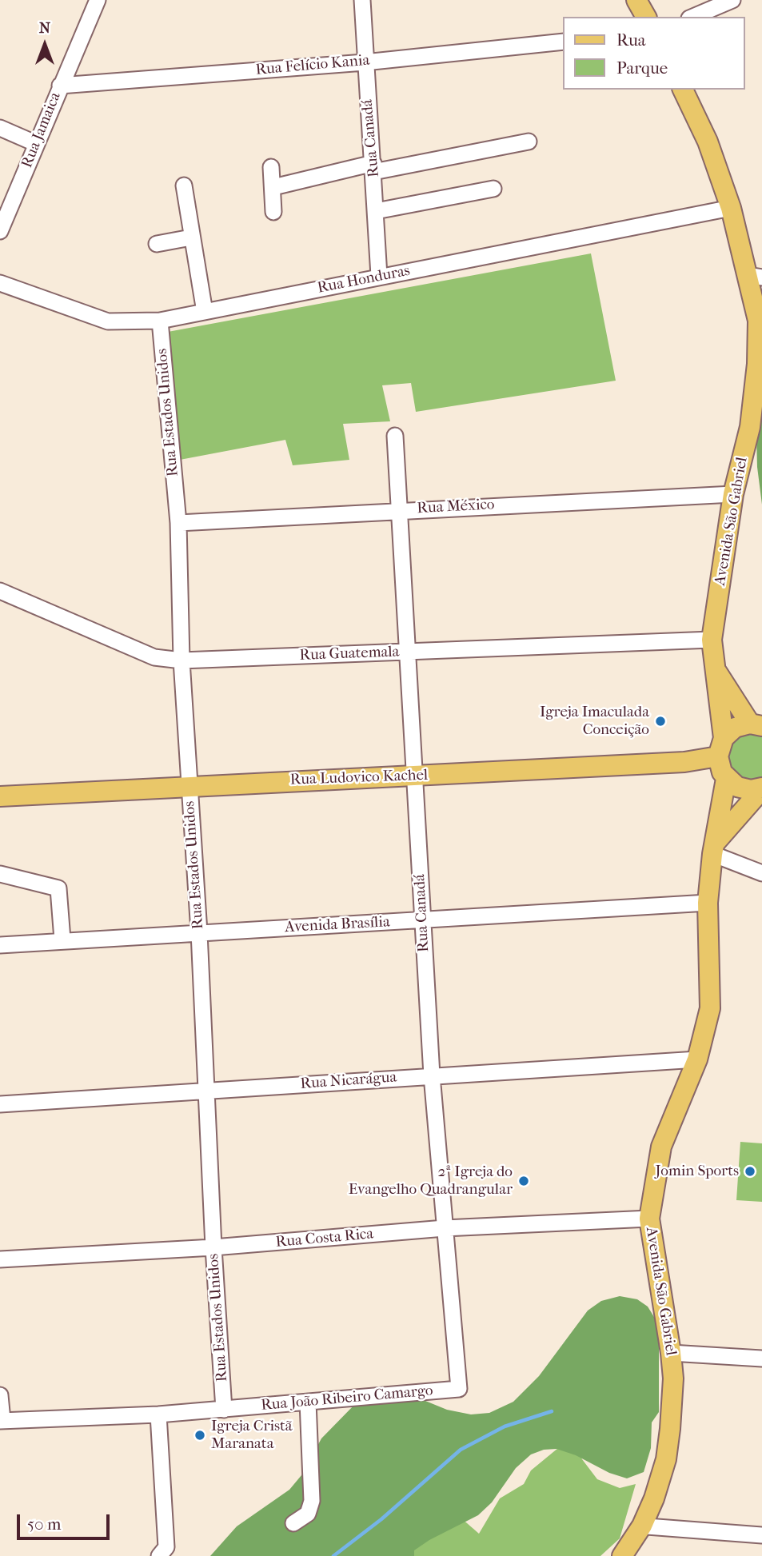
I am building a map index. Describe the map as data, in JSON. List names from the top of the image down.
{
  "streets": {
    "main road": ["Avenida São Gabriel", "Rua Ludovico Kachel"],
    "street": [
      "Rua Felício Kania",
      "Rua Jamaica",
      "Rua Canadá",
      "Rua Honduras",
      "Rua Estados Unidos",
      "Rua México",
      "Rua Guatemala",
      "Avenida Brasília",
      "Rua Nicarágua",
      "Rua Costa Rica",
      "Rua João Ribeiro Camargo"
    ]
  },
  "crossings": [
    ["Rua Felício Kania", "Rua Jamaica"],
    ["Rua Felício Kania", "Rua Canadá"],
    ["Rua Canadá", "Rua Honduras"],
    ["Rua Canadá", "Rua México"],
    ["Rua Canadá", "Rua Guatemala"],
    ["Rua Canadá", "Rua Ludovico Kachel"],
    ["Rua Canadá", "Avenida Brasília"],
    ["Rua Canadá", "Rua Nicarágua"],
    ["Rua Canadá", "Rua Costa Rica"],
    ["Rua Canadá", "Rua João Ribeiro Camargo"],
    ["Rua Honduras", "Rua Estados Unidos"],
    ["Rua Honduras", "Avenida São Gabriel"],
    ["Rua Estados Unidos", "Rua México"],
    ["Rua Estados Unidos", "Rua Guatemala"],
    ["Rua Estados Unidos", "Rua Ludovico Kachel"],
    ["Rua Estados Unidos", "Avenida Brasília"],
    ["Rua Estados Unidos", "Rua Nicarágua"],
    ["Rua Estados Unidos", "Rua Costa Rica"],
    ["Rua Estados Unidos", "Rua João Ribeiro Camargo"],
    ["Rua México", "Avenida São Gabriel"],
    ["Avenida São Gabriel", "Rua Guatemala"],
    ["Avenida São Gabriel", "Rua Ludovico Kachel"],
    ["Avenida São Gabriel", "Avenida Brasília"],
    ["Avenida São Gabriel", "Rua Nicarágua"],
    ["Avenida São Gabriel", "Rua Costa Rica"]
  ],
  "places": [
    "Igreja Imaculada Conceição",
    "Jomin Sports",
    "2ª Igreja do Evangelho Quadrangular",
    "Igreja Cristã Maranata"
  ],
  "legend": ["Rua", "Parque"],
  "scale_bar": "50 m",
  "north": "top"
}
